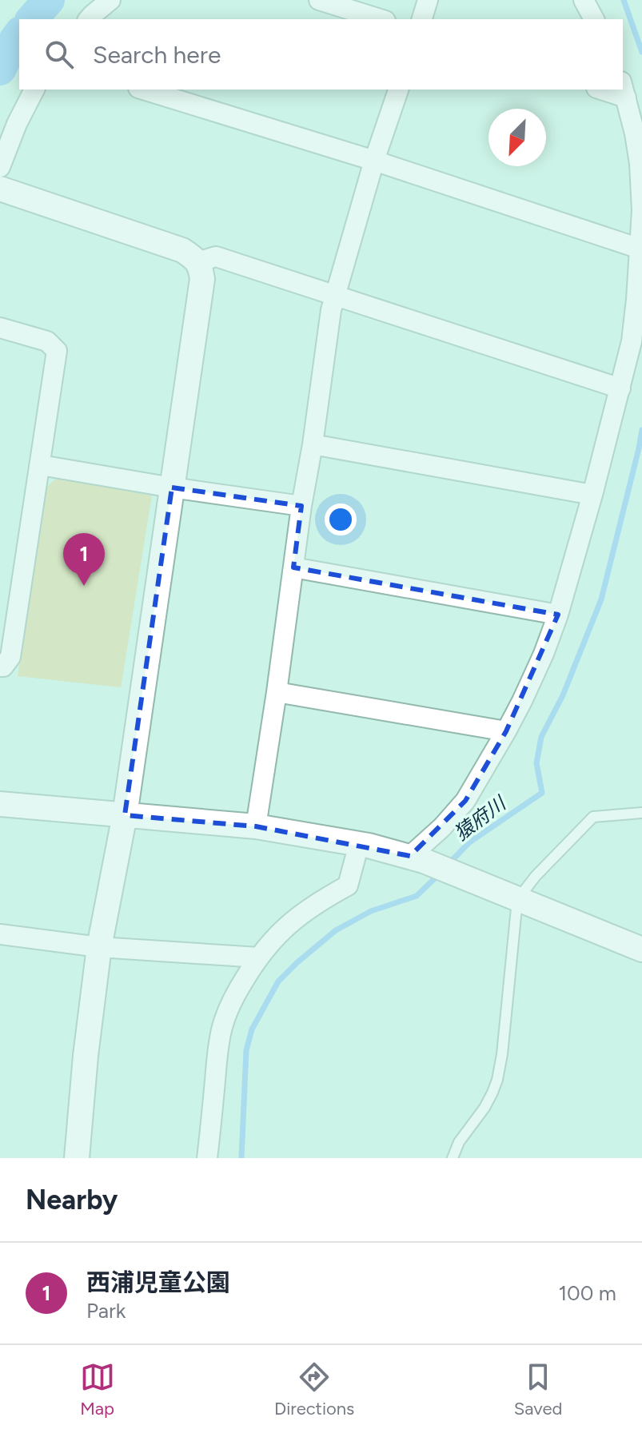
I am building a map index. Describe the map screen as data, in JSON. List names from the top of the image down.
{
  "water": ["猿府川"],
  "north": "bottom left",
  "page": {
    "search": "Search here",
    "pins": "1",
    "heading": "Nearby",
    "list": [
      {
        "mark": "1",
        "name": "西浦児童公園",
        "note": "Park",
        "value": "100 m"
      }
    ],
    "nav": ["Map", "Directions", "Saved"]
  }
}
